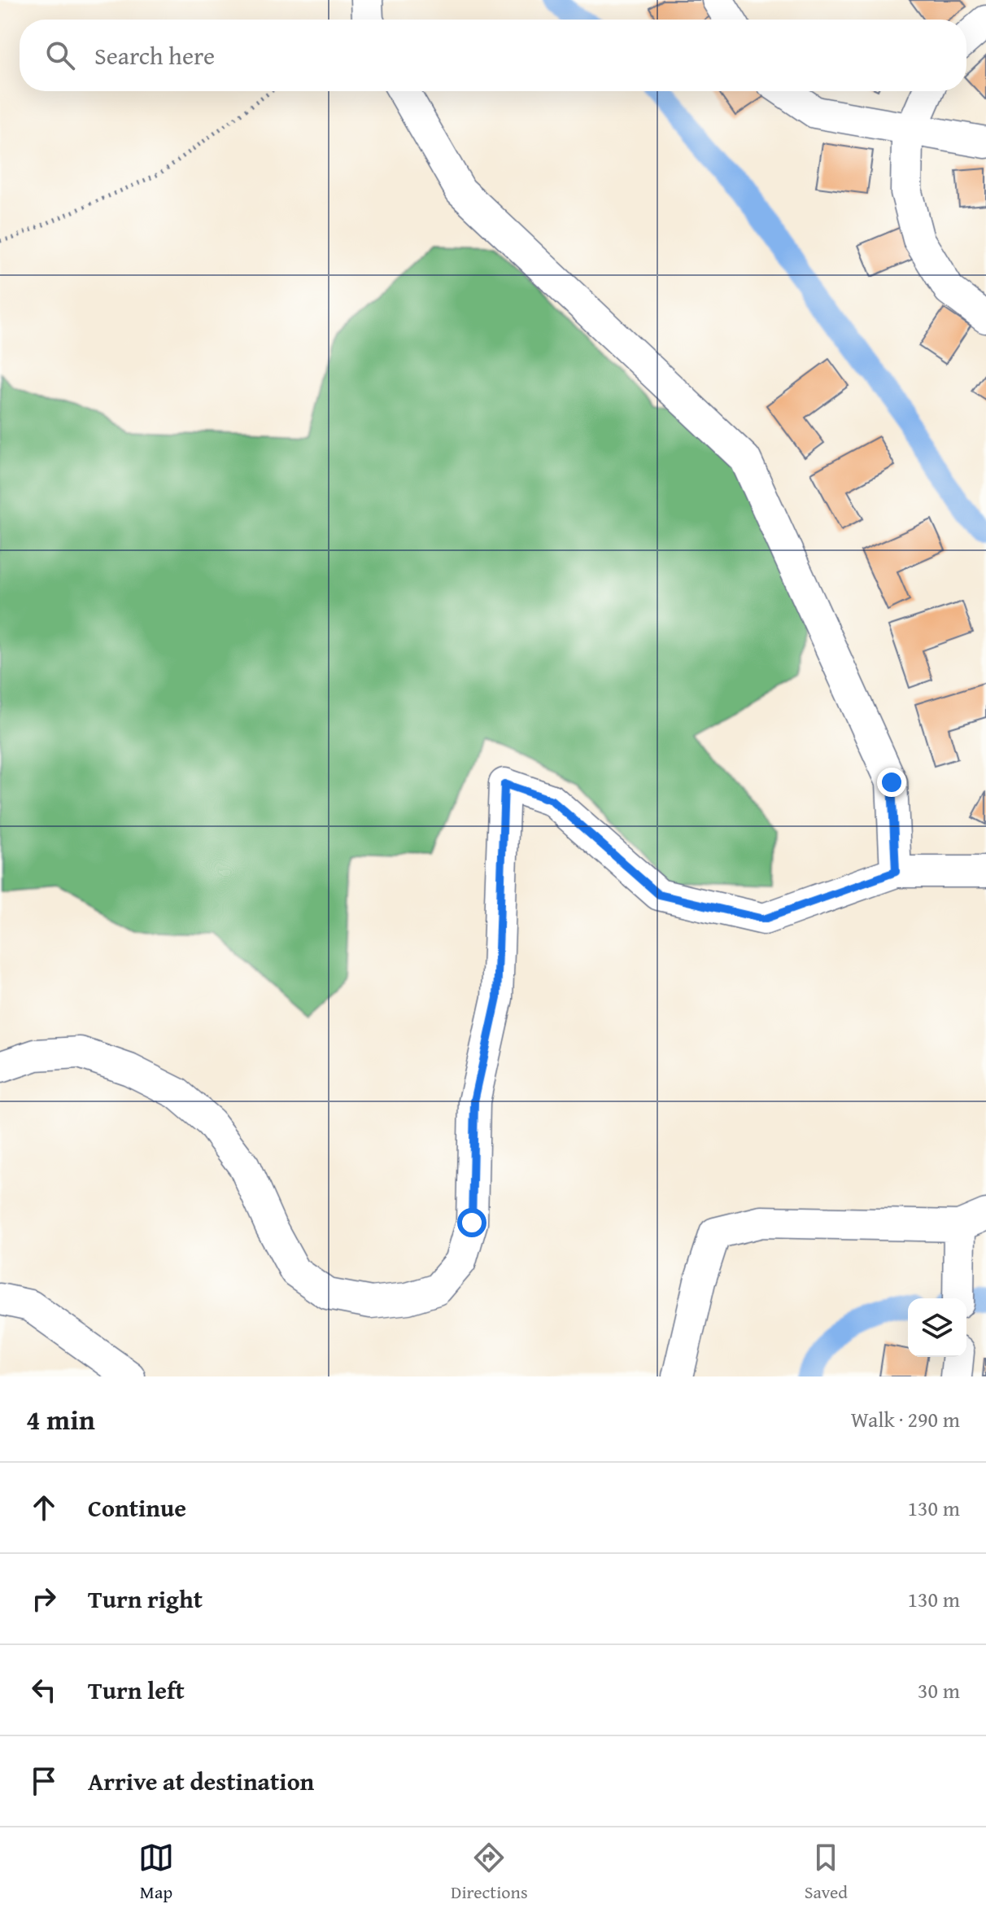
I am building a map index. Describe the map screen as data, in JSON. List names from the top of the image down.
{
  "page": {
    "search": "Search here",
    "heading": ["4 min", "Walk · 290 m"],
    "list": [
      ["Continue", "130 m"],
      ["Turn right", "130 m"],
      ["Turn left", "30 m"],
      "Arrive at destination"
    ],
    "nav": ["Map", "Directions", "Saved"]
  }
}
